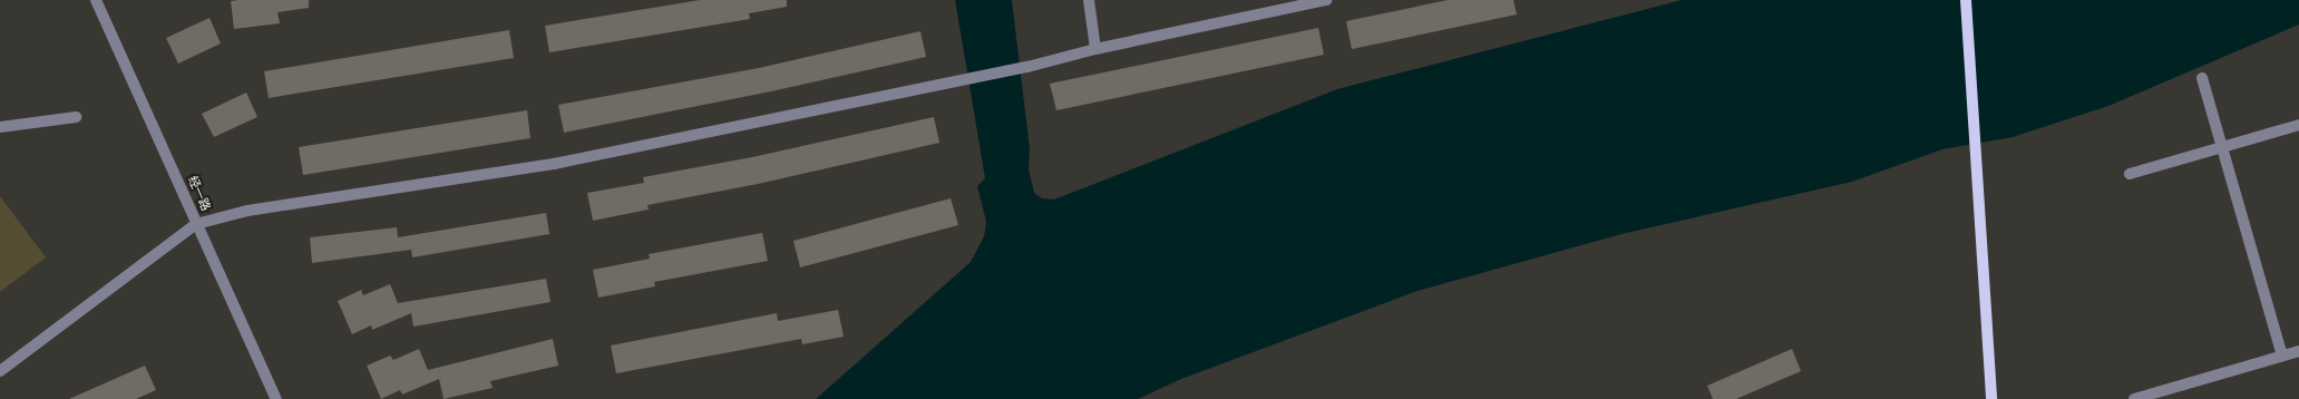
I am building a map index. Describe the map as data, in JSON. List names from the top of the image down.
{
  "streets": {
    "street": ["经一路"]
  }
}
